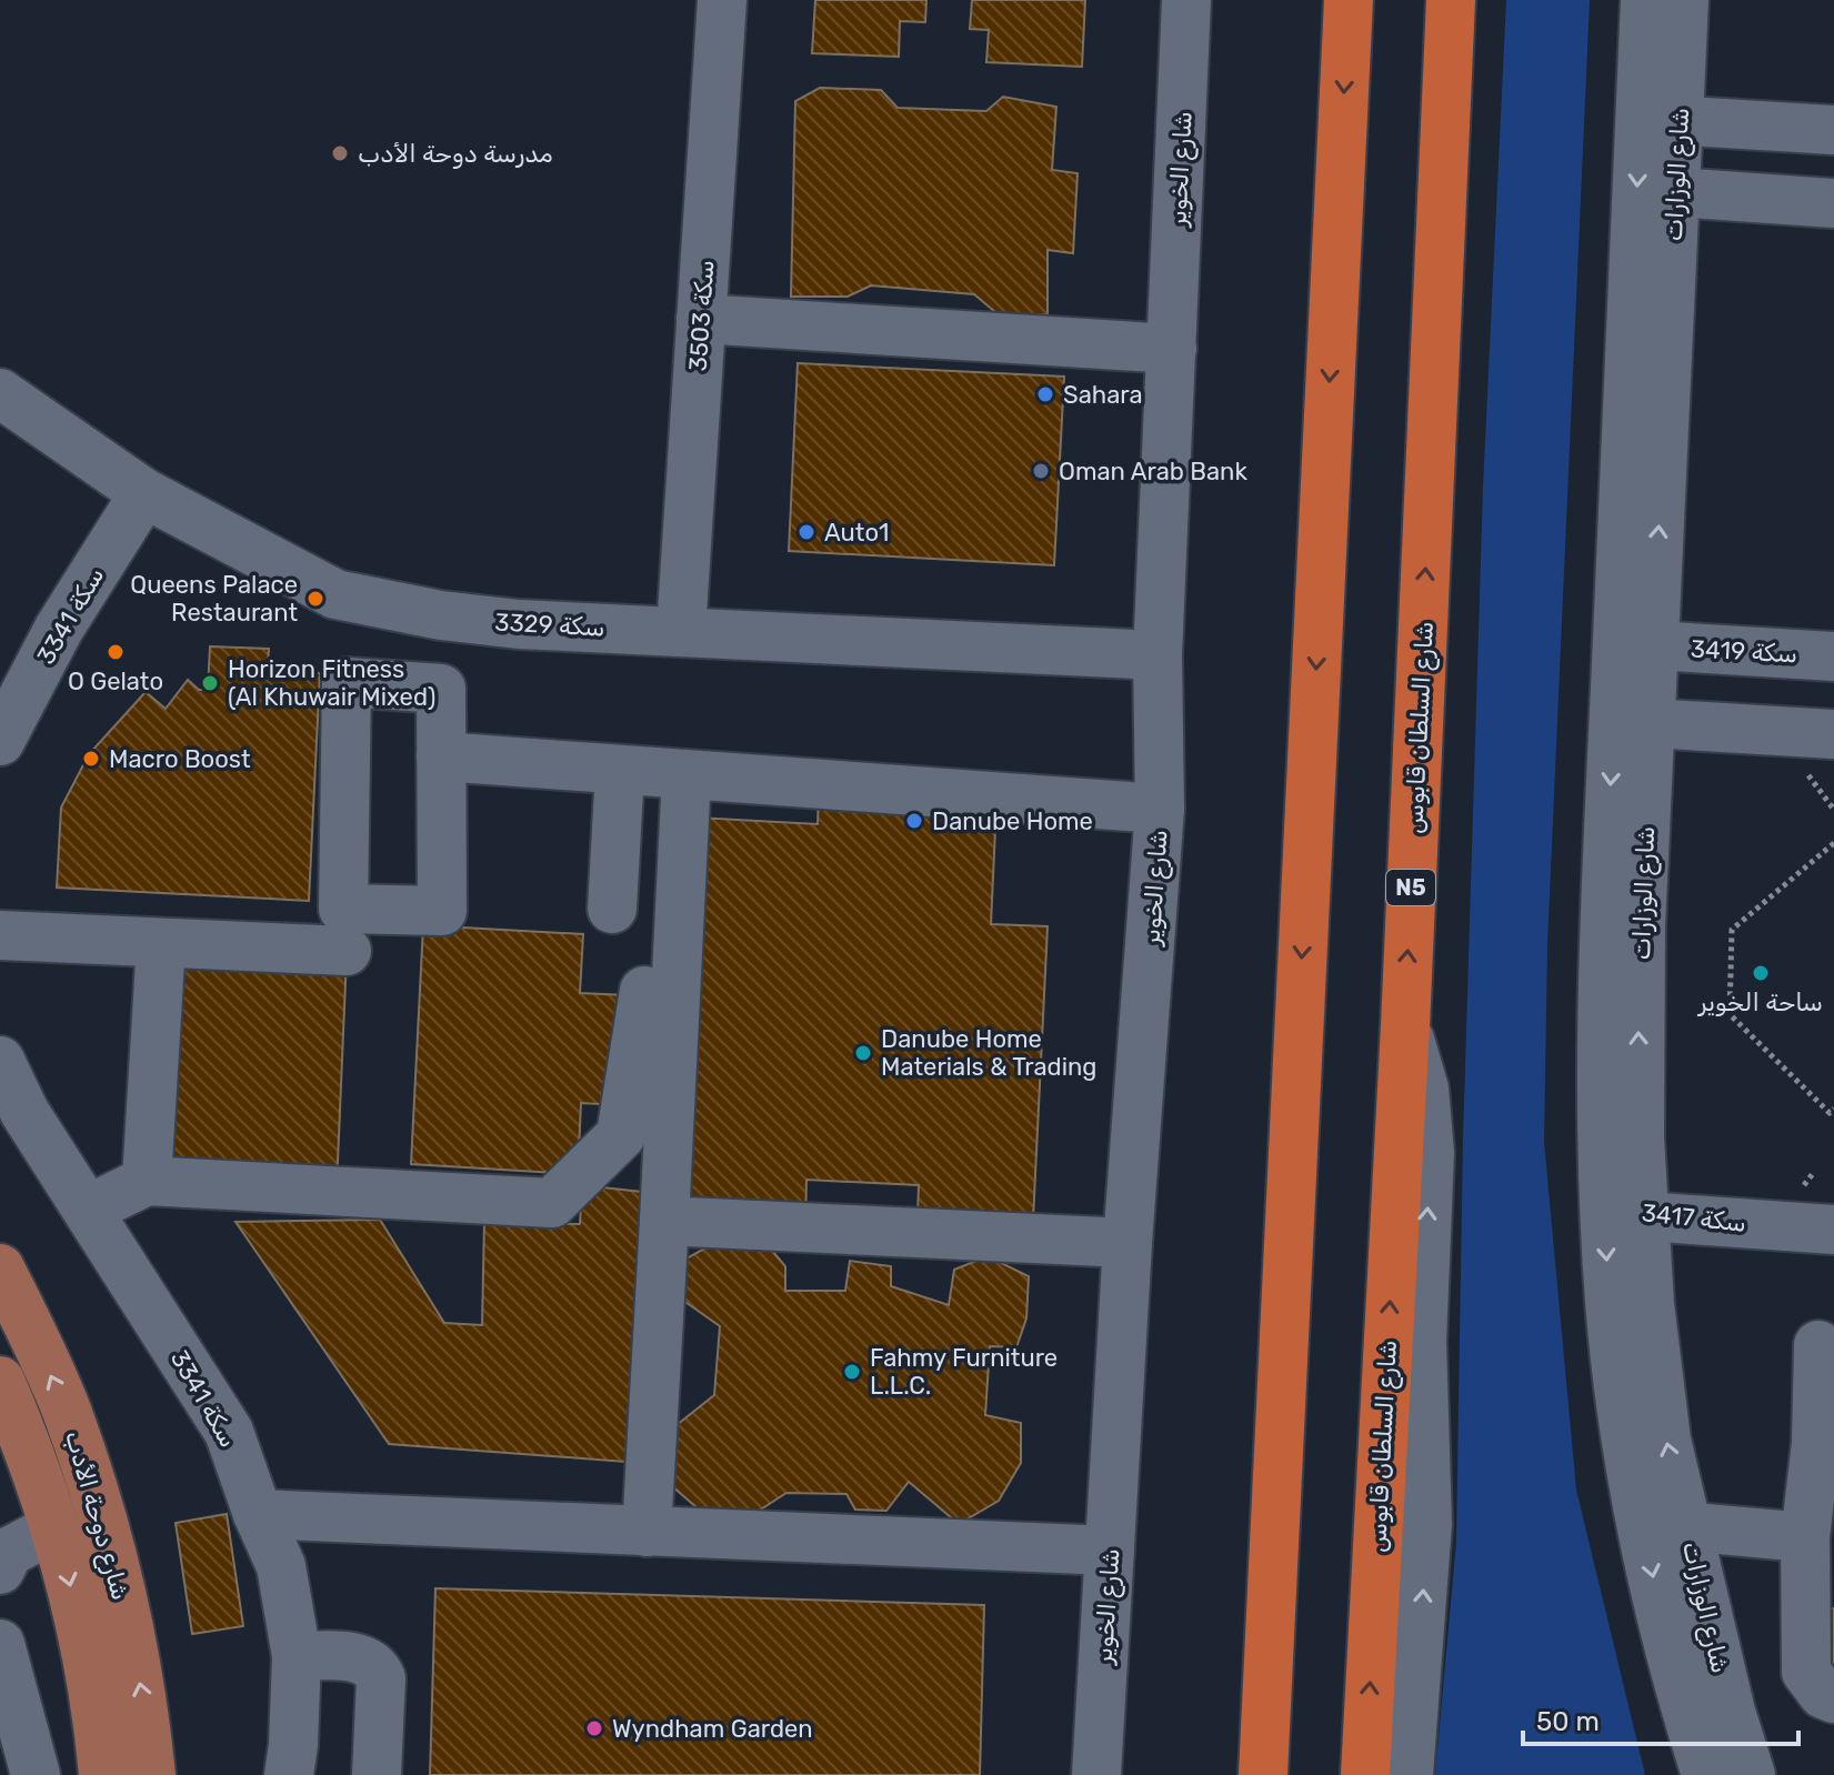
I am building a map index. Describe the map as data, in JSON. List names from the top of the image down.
{
  "streets": {
    "highway": ["شارع السلطان قابوس", "N5"],
    "main road": ["شارع دوحة الأدب"],
    "street": [
      "شارع الخوير",
      "شارع الوزارات",
      "سكة 3503",
      "سكة 3341",
      "سكة 3329",
      "سكة 3419",
      "سكة 3417"
    ]
  },
  "crossings": [
    ["شارع الخوير", "سكة 3329"],
    ["شارع الوزارات", "سكة 3419"],
    ["شارع الوزارات", "سكة 3417"],
    ["سكة 3503", "سكة 3329"],
    ["سكة 3341", "سكة 3329"]
  ],
  "places": [
    "مدرسة دوحة الأدب",
    "Sahara",
    "Oman Arab Bank",
    "Auto1",
    "Queens Palace Restaurant",
    "O Gelato",
    "Horizon Fitness (Al Khuwair Mixed)",
    "Macro Boost",
    "Danube Home",
    "ساحة الخوير",
    "Danube Home Materials & Trading",
    "Fahmy Furniture L.L.C.",
    "Wyndham Garden"
  ],
  "scale_bar": "50 m"
}
